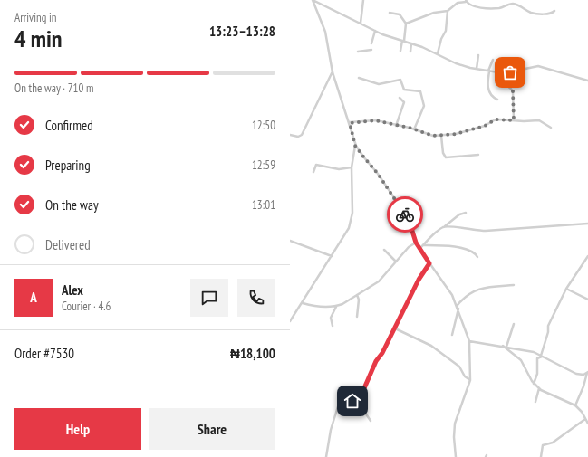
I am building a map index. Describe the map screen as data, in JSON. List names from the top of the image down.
{
  "page": {
    "heading": ["4 min", "Arriving in", "13:23–13:28"],
    "panel": [
      "Alex",
      "Courier · 4.6",
      "Order #7530",
      "₦18,100"
    ],
    "bar": "On the way · 710 m",
    "list": [
      ["Confirmed", "12:50"],
      ["Preparing", "12:59"],
      ["On the way", "13:01"],
      "Delivered"
    ],
    "round": "A",
    "buttons": ["Help", "Share"]
  }
}
